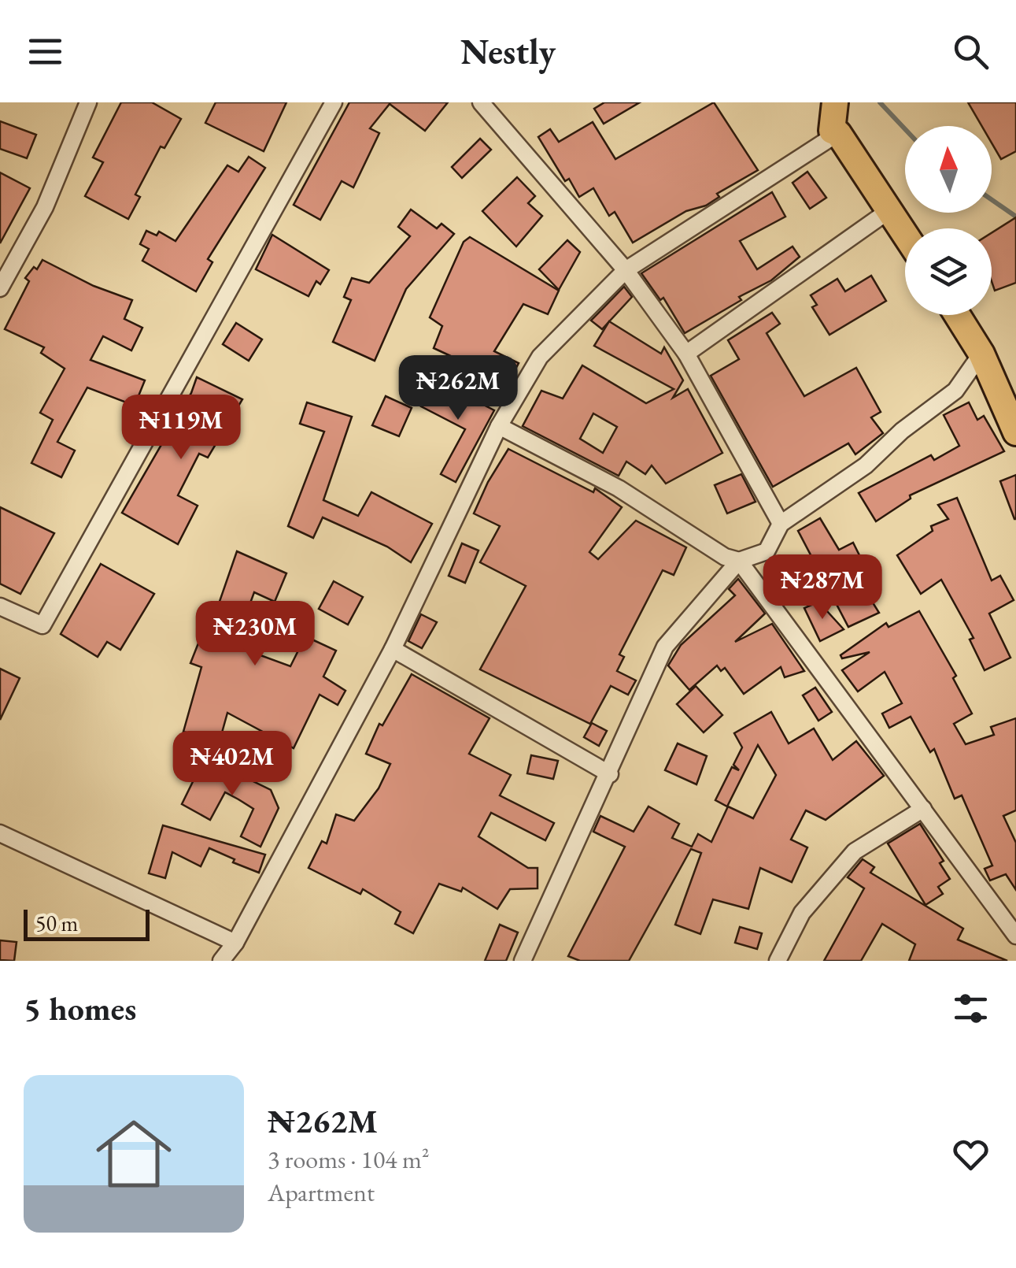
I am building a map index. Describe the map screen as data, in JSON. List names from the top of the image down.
{
  "scale_bar": "50 m",
  "north": "top",
  "page": {
    "header": "Nestly",
    "price": [
      "₦262M",
      "₦119M",
      "₦287M",
      "₦230M",
      "₦402M"
    ],
    "scale": "50 m",
    "heading": "5 homes",
    "list": [
      {
        "name": "₦262M",
        "note": "3 rooms · 104 m² · Apartment"
      }
    ]
  }
}
